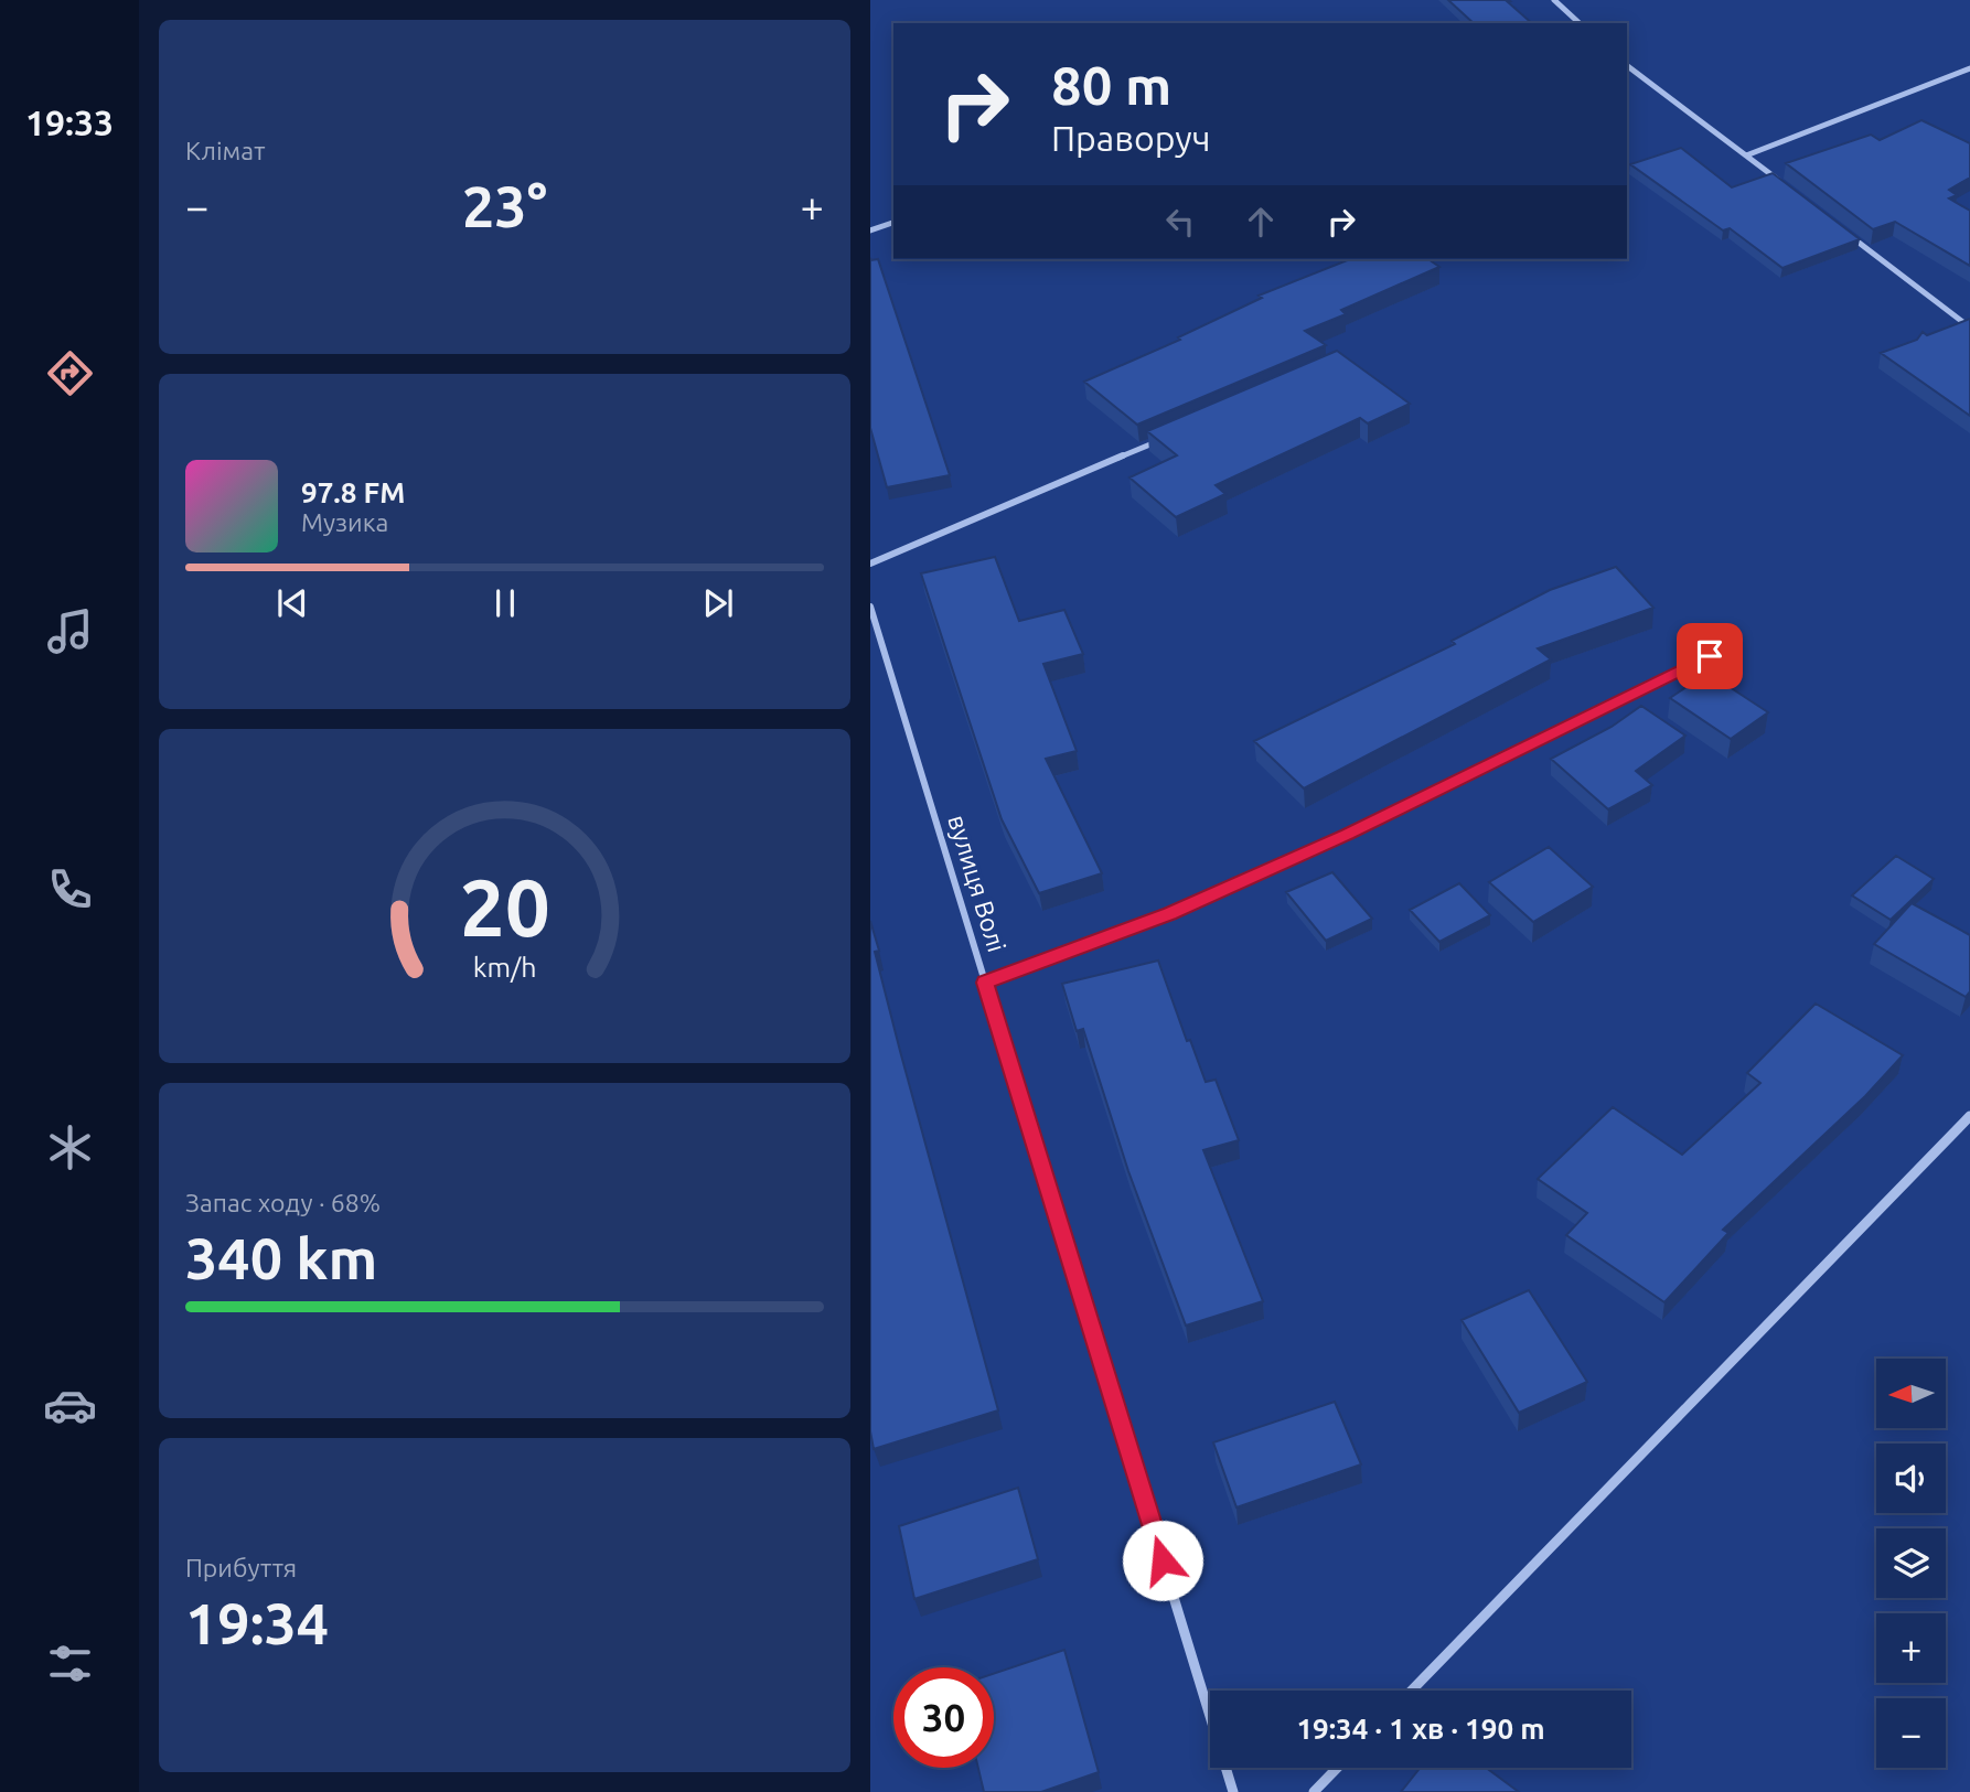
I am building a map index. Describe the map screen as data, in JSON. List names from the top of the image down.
{
  "streets": {
    "street": ["вулиця Волі"]
  },
  "north": "left",
  "page": {
    "tabs": "19:33",
    "tile": [
      "Клімат",
      ["Запас ходу · 68%", "340 km"],
      ["Прибуття", "19:34"]
    ],
    "turn": ["80 m", "Праворуч"],
    "heat": ["−", "23°", "+"],
    "song": ["97.8 FM", "Музика"],
    "map_buttons": ["+", "−"],
    "limit": "30",
    "trip": "19:34 · 1 хв · 190 m",
    "gauge": ["20", "km/h"]
  }
}
